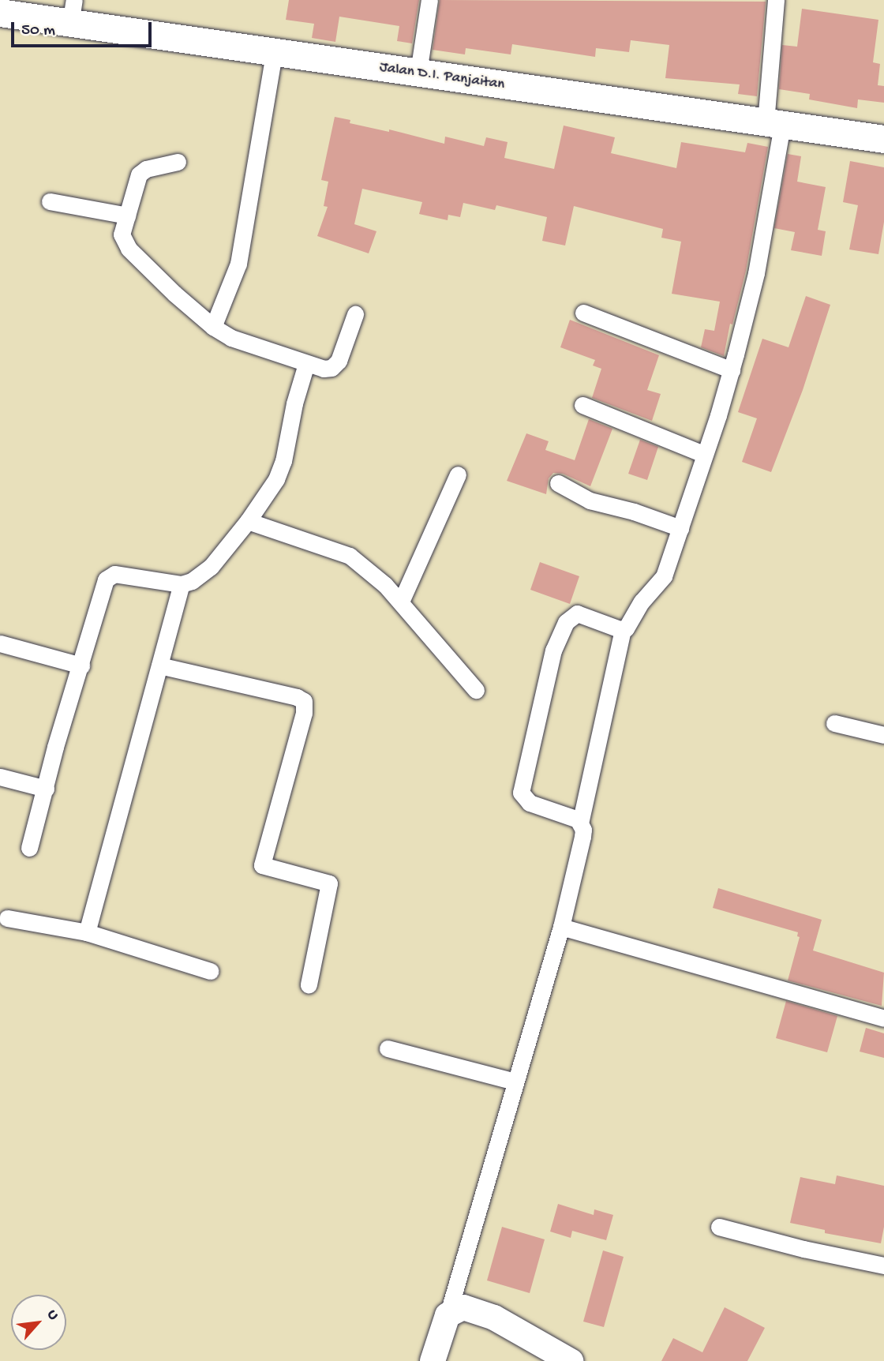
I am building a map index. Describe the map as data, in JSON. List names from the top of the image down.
{
  "streets": {
    "main road": ["Jalan D.I. Panjaitan"]
  },
  "scale_bar": "50 m",
  "north": "top right"
}
